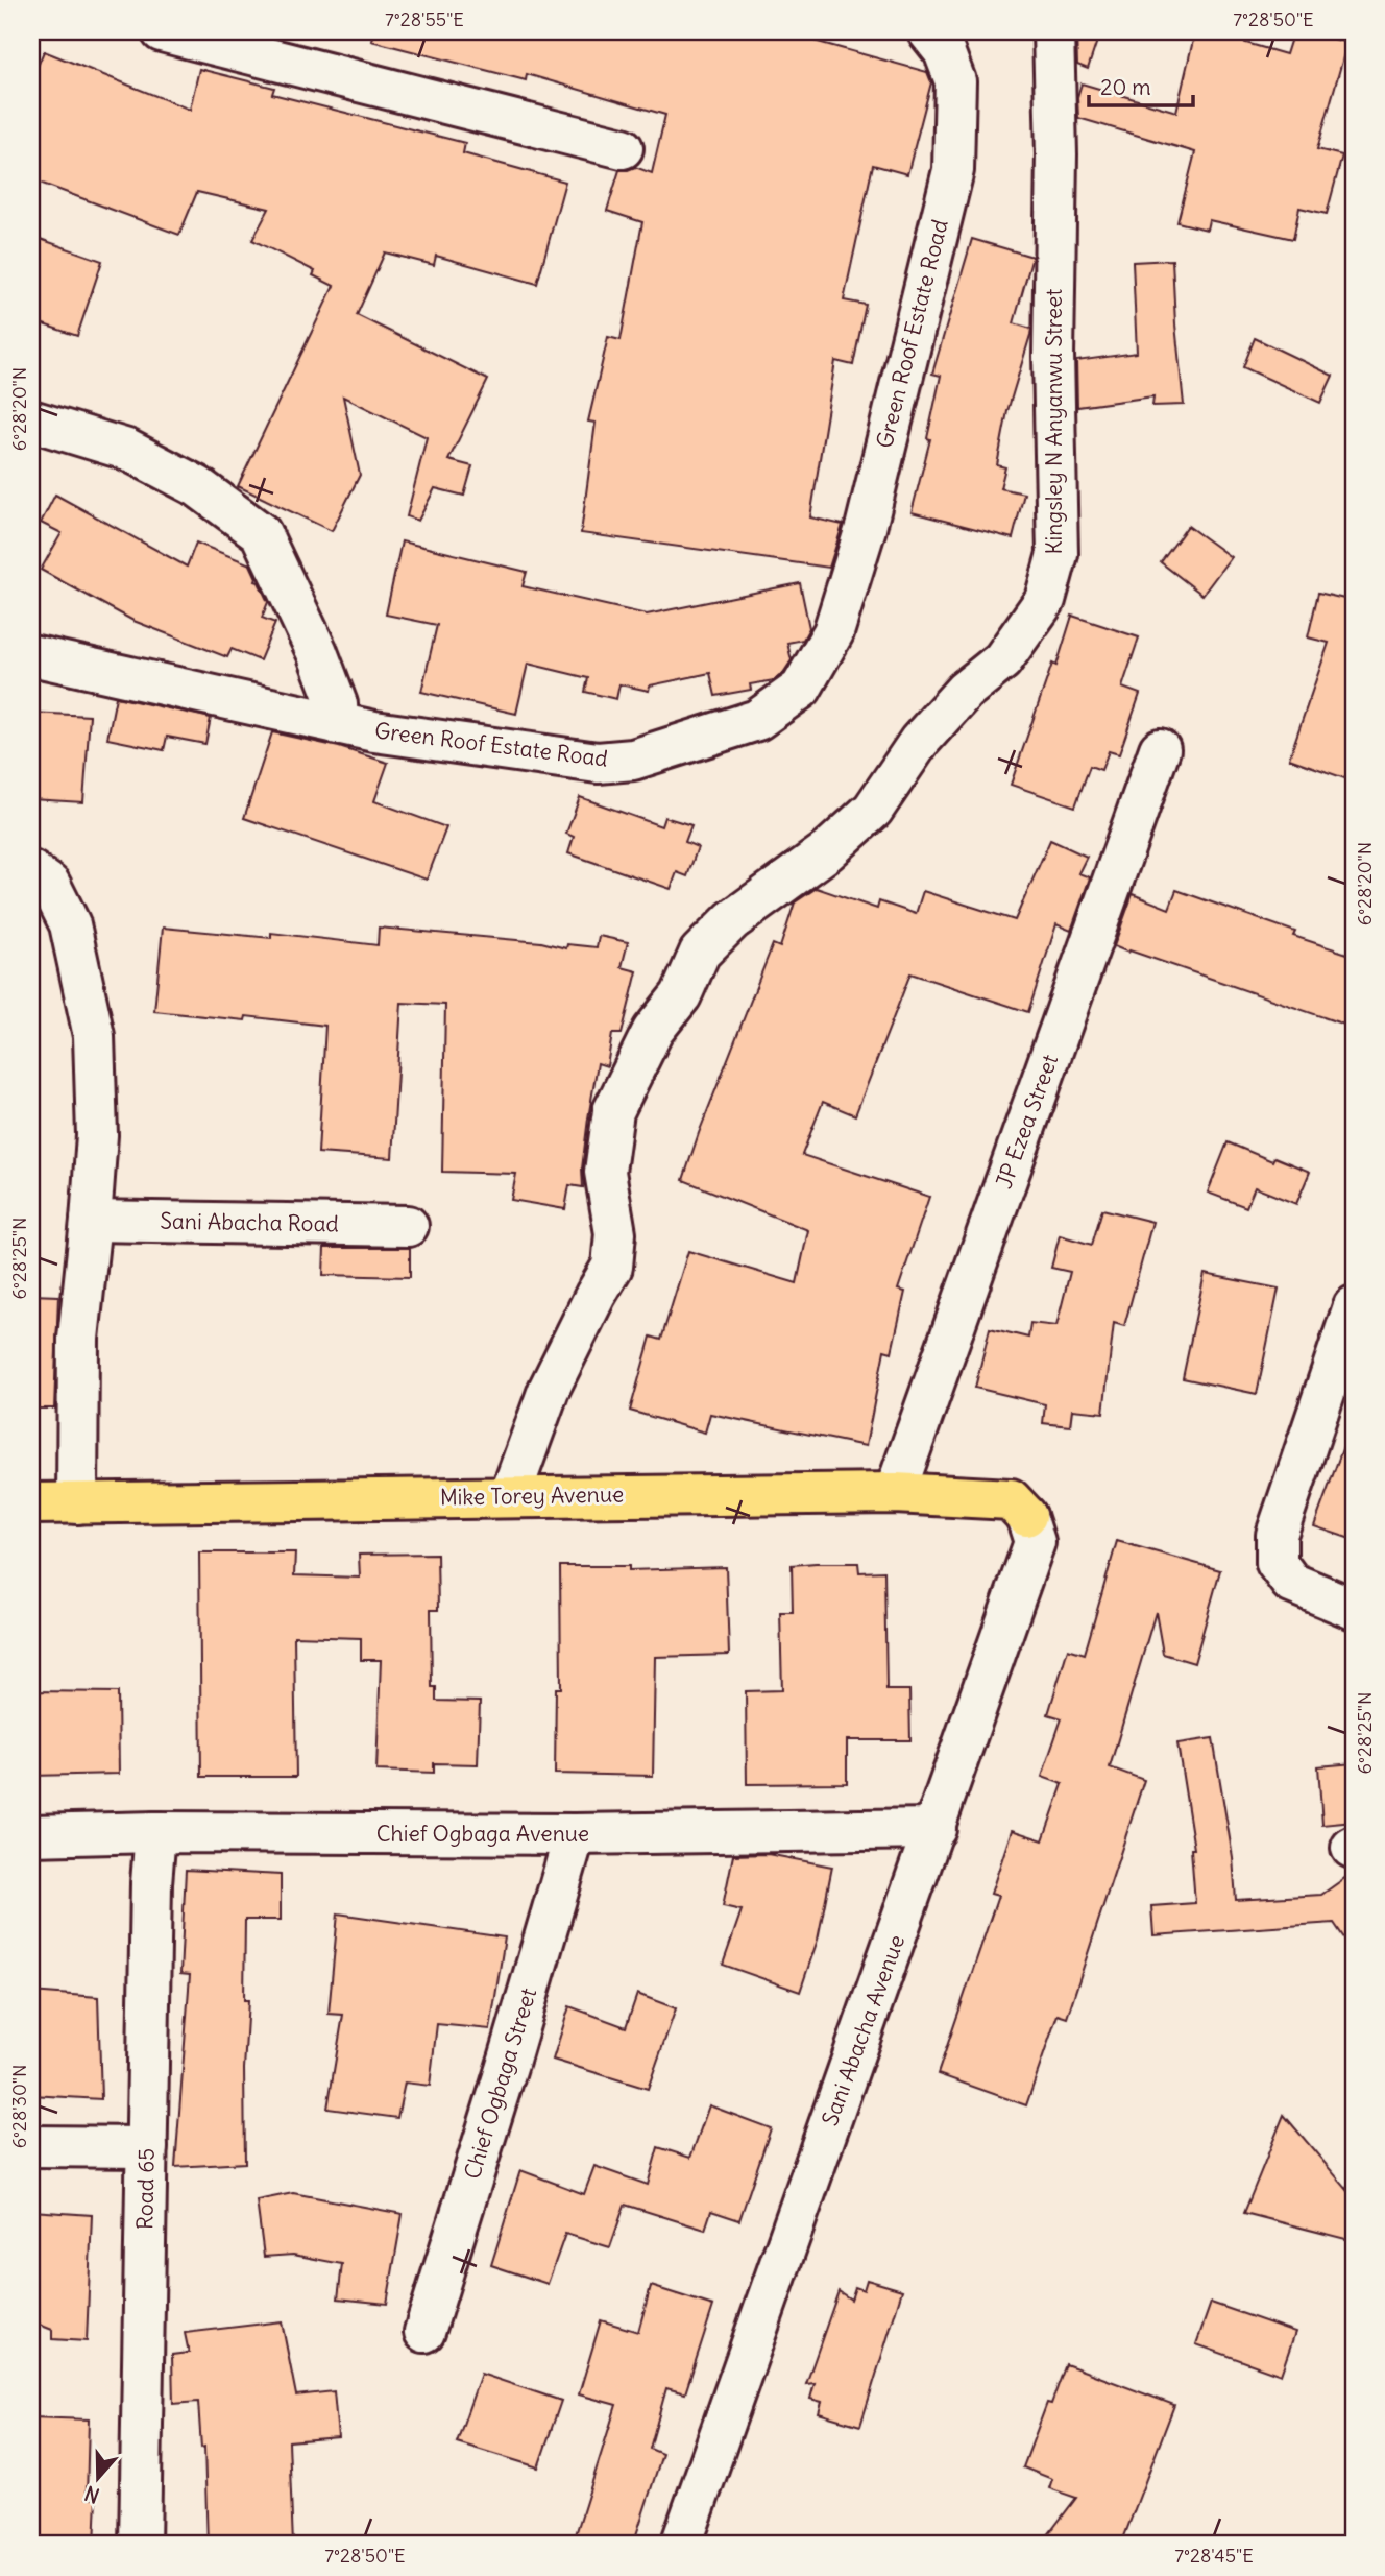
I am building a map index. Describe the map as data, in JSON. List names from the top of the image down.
{
  "streets": {
    "main road": ["Mike Torey Avenue"],
    "street": [
      "Green Roof Estate Road",
      "Kingsley N Anyanwu Street",
      "JP Ezea Street",
      "Sani Abacha Road",
      "Chief Ogbaga Avenue",
      "Sani Abacha Avenue",
      "Chief Ogbaga Street",
      "Road 65"
    ]
  },
  "crossings": [
    ["Kingsley N Anyanwu Street", "Mike Torey Avenue"],
    ["JP Ezea Street", "Mike Torey Avenue"],
    ["Mike Torey Avenue", "Sani Abacha Avenue"],
    ["Chief Ogbaga Avenue", "Sani Abacha Avenue"],
    ["Chief Ogbaga Avenue", "Chief Ogbaga Street"],
    ["Chief Ogbaga Avenue", "Road 65"]
  ],
  "scale_bar": "20 m",
  "north": "bottom",
  "coordinates": [
    "7°28'55\"E",
    "7°28'50\"E",
    "6°28'20\"N",
    "6°28'25\"N",
    "6°28'30\"N",
    "7°28'45\"E"
  ]
}
